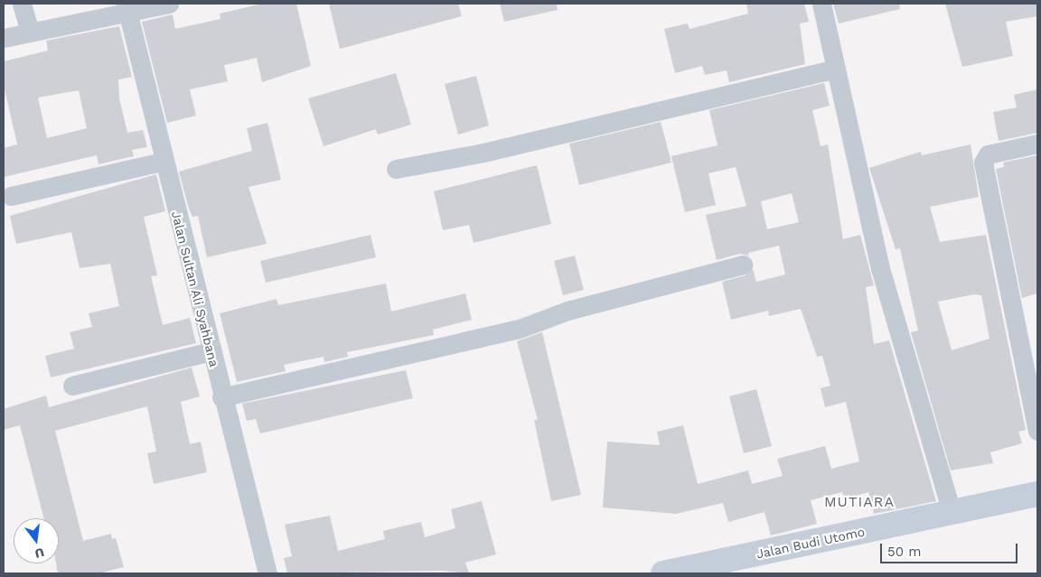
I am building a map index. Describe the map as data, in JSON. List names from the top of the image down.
{
  "streets": {
    "street": ["Jalan Sultan Ali Syahbana", "Jalan Budi Utomo"]
  },
  "districts": ["MUTIARA"],
  "scale_bar": "50 m",
  "north": "bottom"
}
